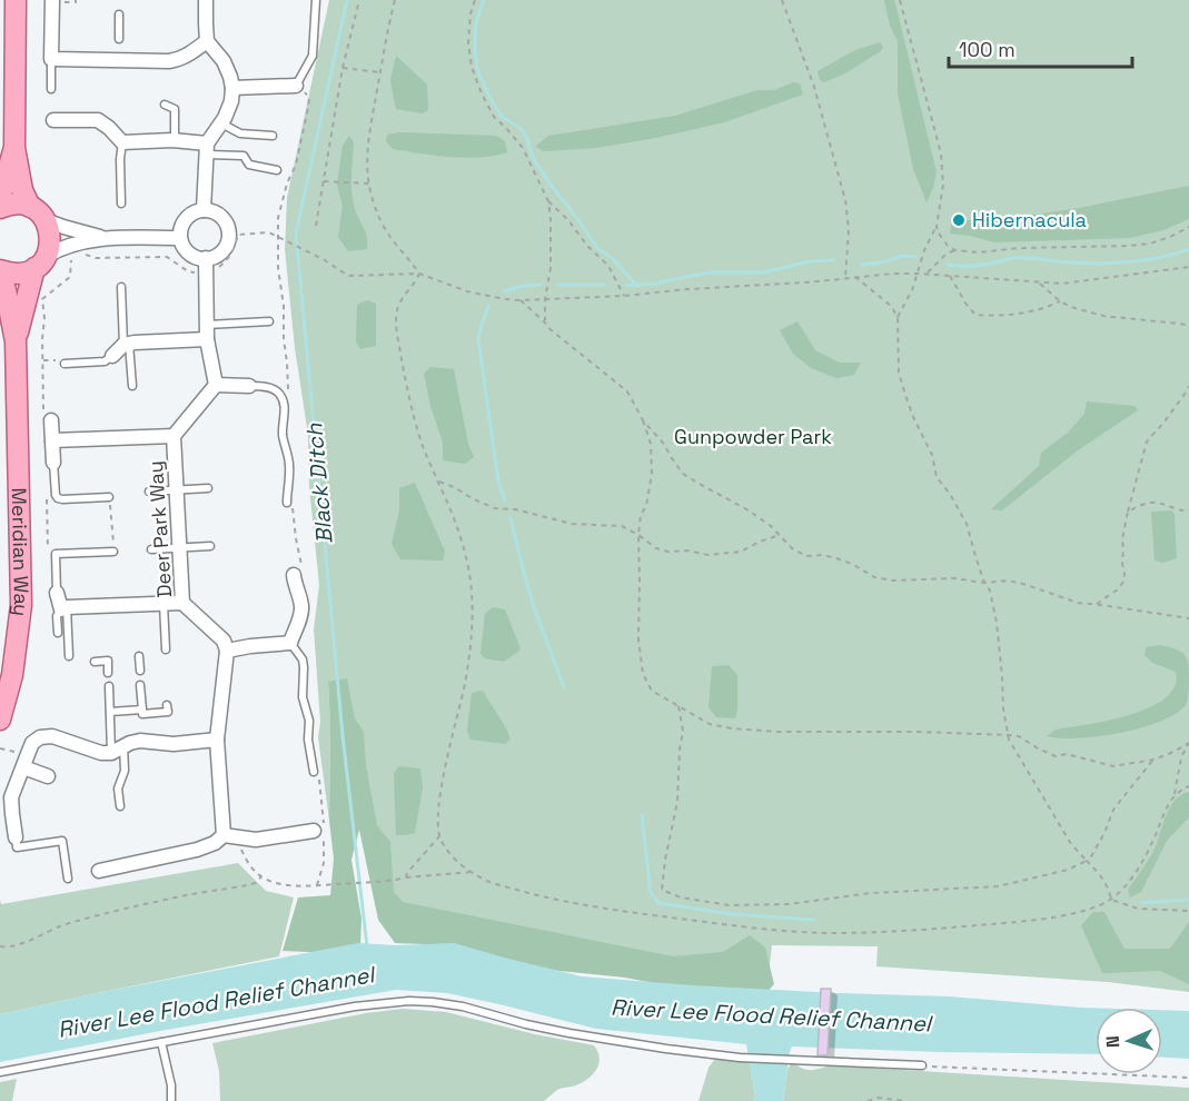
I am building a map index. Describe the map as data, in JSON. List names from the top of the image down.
{
  "streets": {
    "main road": ["Meridian Way"],
    "street": ["Deer Park Way"]
  },
  "water": ["Black Ditch", "River Lee Flood Relief Channel"],
  "parks": ["Gunpowder Park"],
  "places": ["Hibernacula"],
  "scale_bar": "100 m",
  "north": "left"
}
